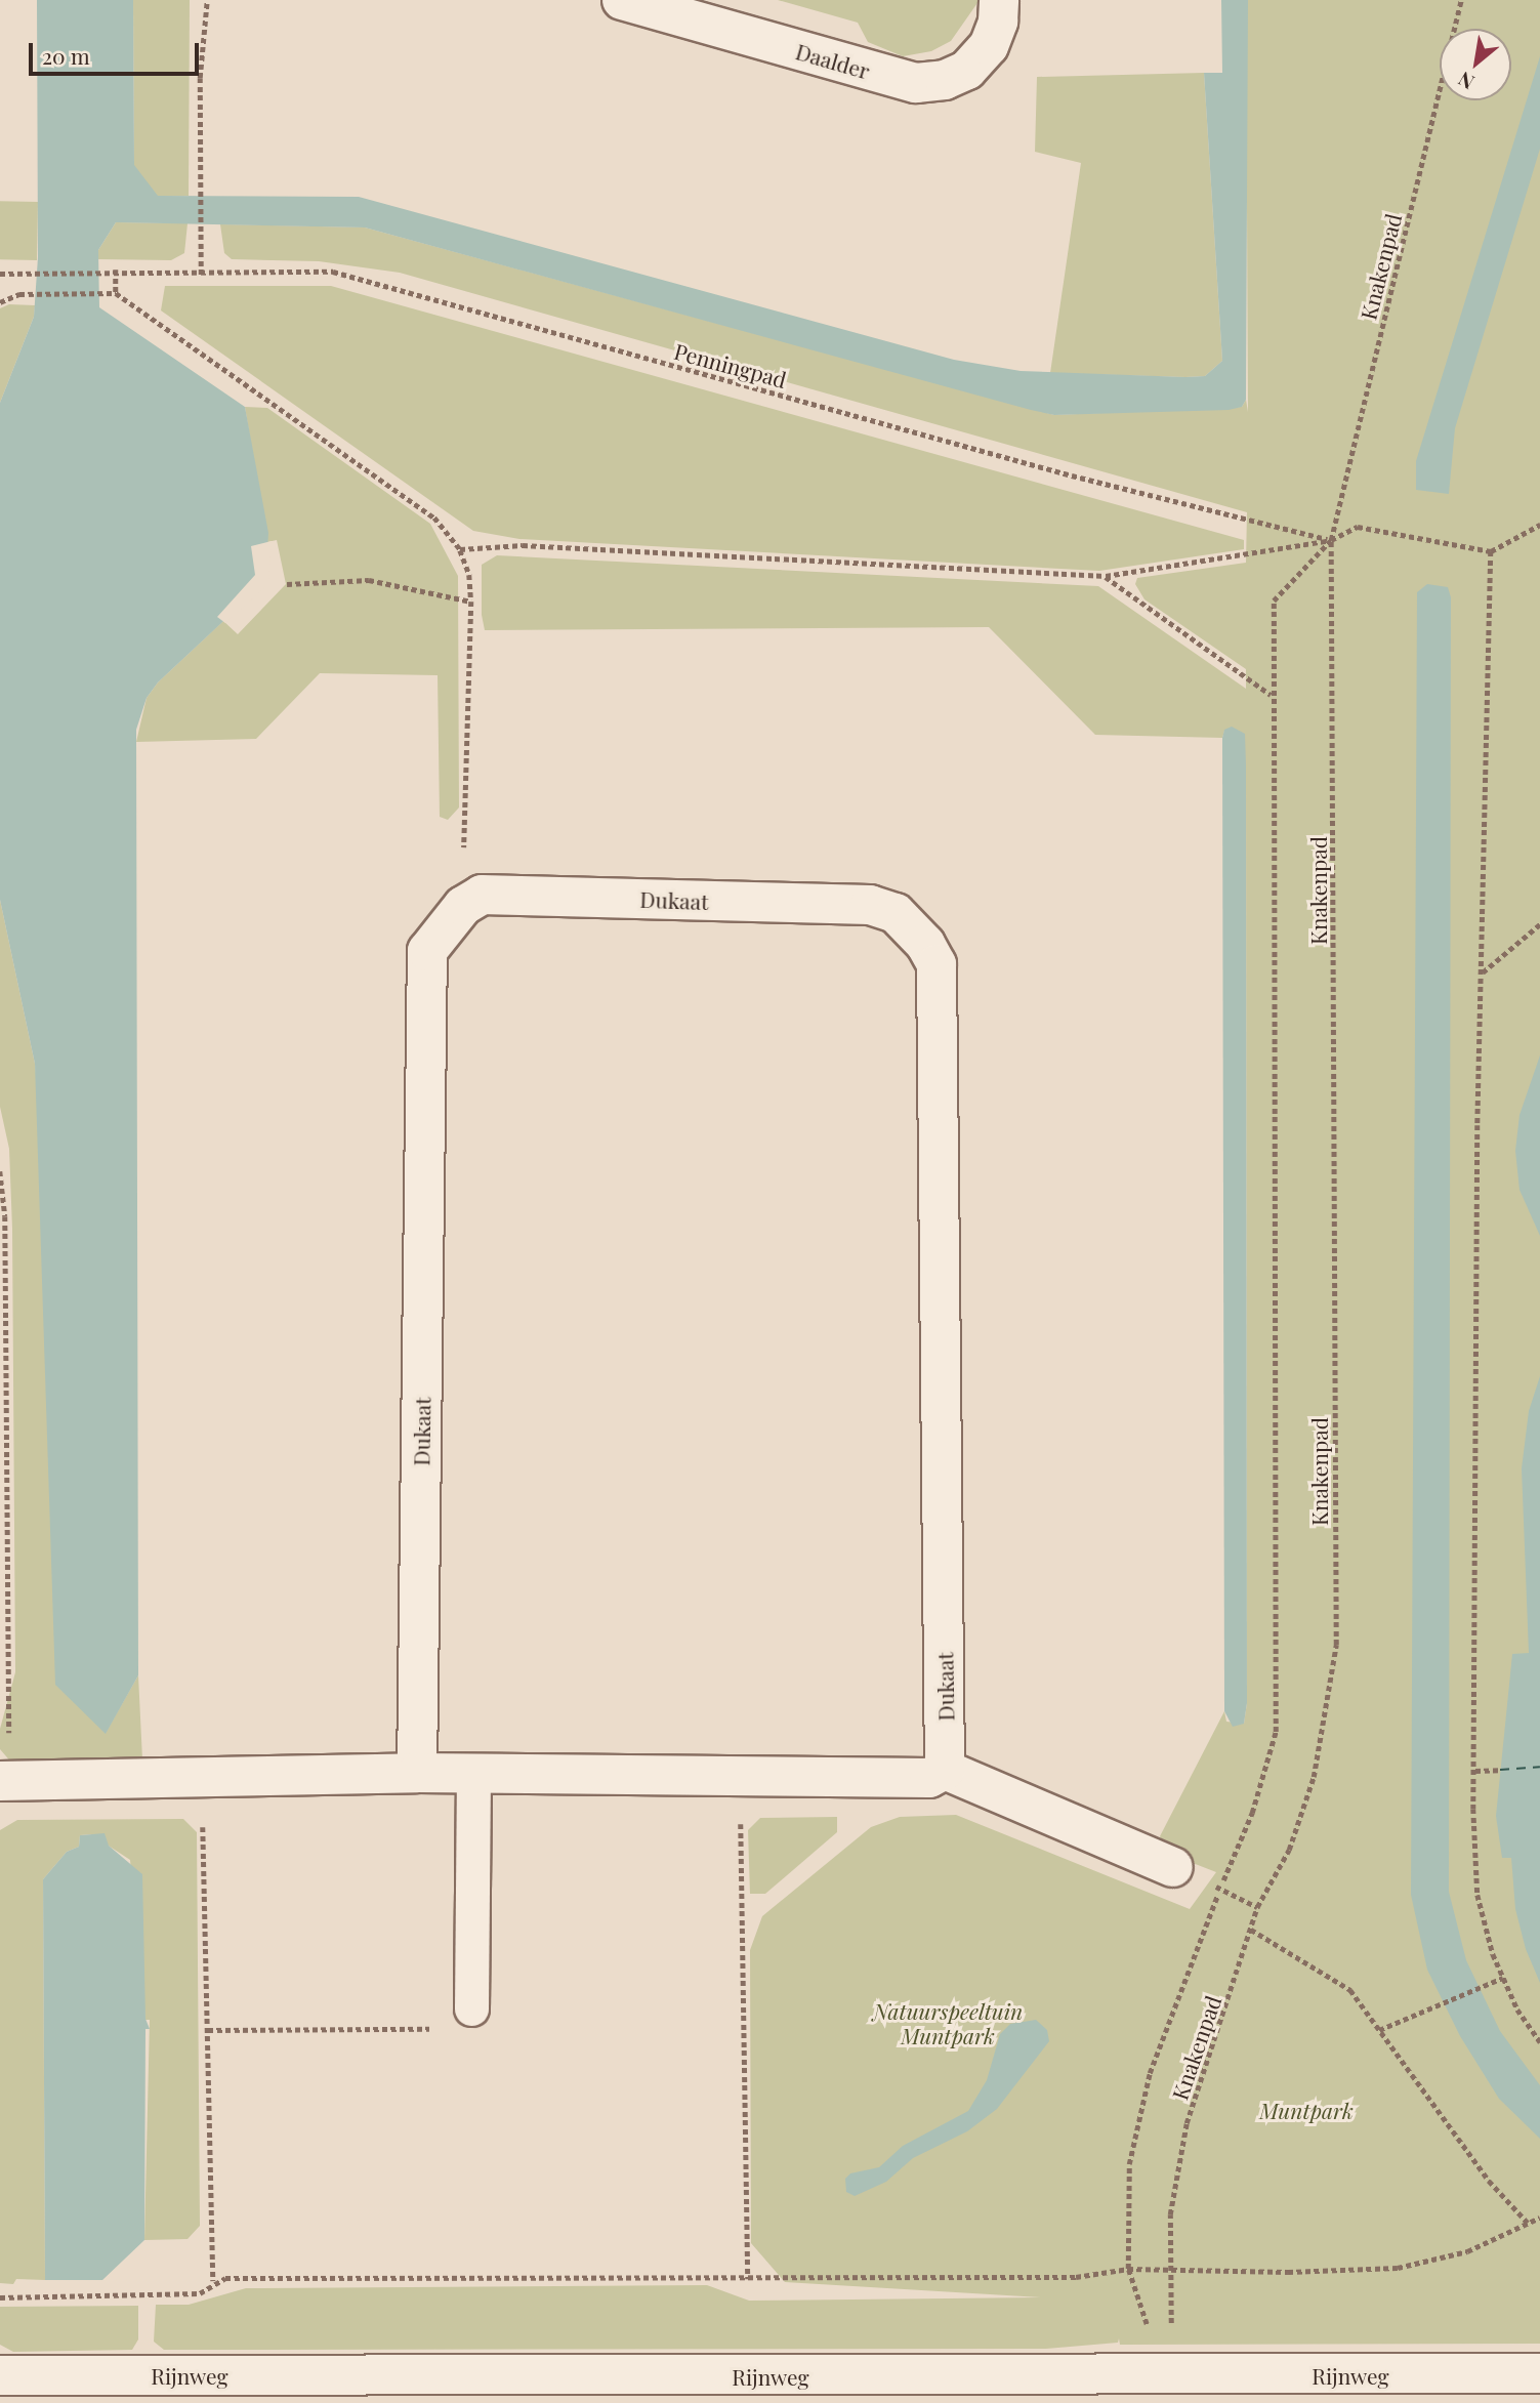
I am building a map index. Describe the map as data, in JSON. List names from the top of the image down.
{
  "streets": {
    "street": ["Daalder", "Dukaat", "Rijnweg"],
    "path": ["Knakenpad", "Penningpad"]
  },
  "crossings": [
    ["Knakenpad", "Penningpad"],
    ["Knakenpad", "Rijnweg"]
  ],
  "parks": ["Natuurspeeltuin Muntpark", "Muntpark"],
  "scale_bar": "20 m",
  "north": "bottom left"
}
